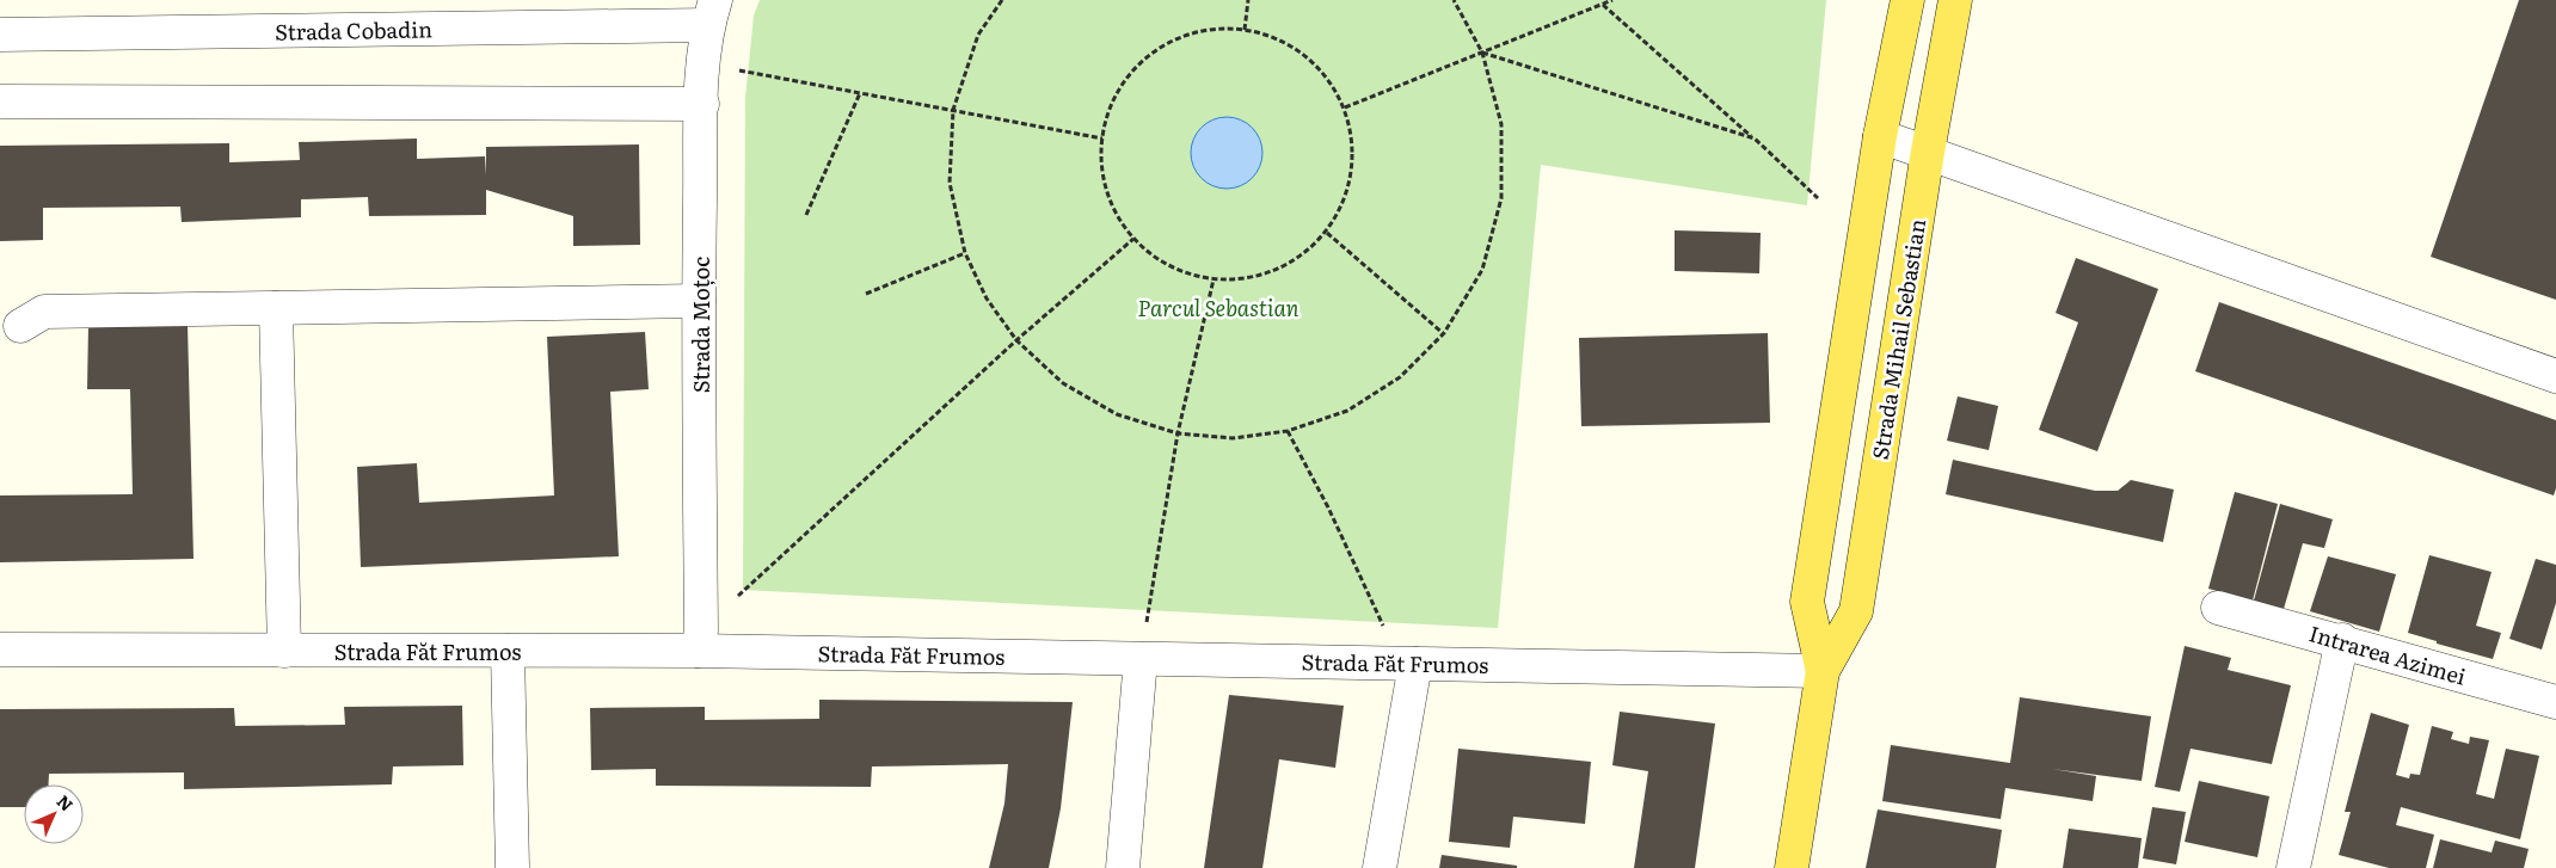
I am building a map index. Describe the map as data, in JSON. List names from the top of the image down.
{
  "streets": {
    "main road": ["Strada Mihail Sebastian"],
    "street": [
      "Strada Cobadin",
      "Strada Moțoc",
      "Strada Făt Frumos",
      "Intrarea Azimei"
    ]
  },
  "crossings": [
    ["Strada Cobadin", "Strada Moțoc"],
    ["Strada Moțoc", "Strada Făt Frumos"],
    ["Strada Mihail Sebastian", "Strada Făt Frumos"]
  ],
  "parks": ["Parcul Sebastian"],
  "north": "top right"
}
